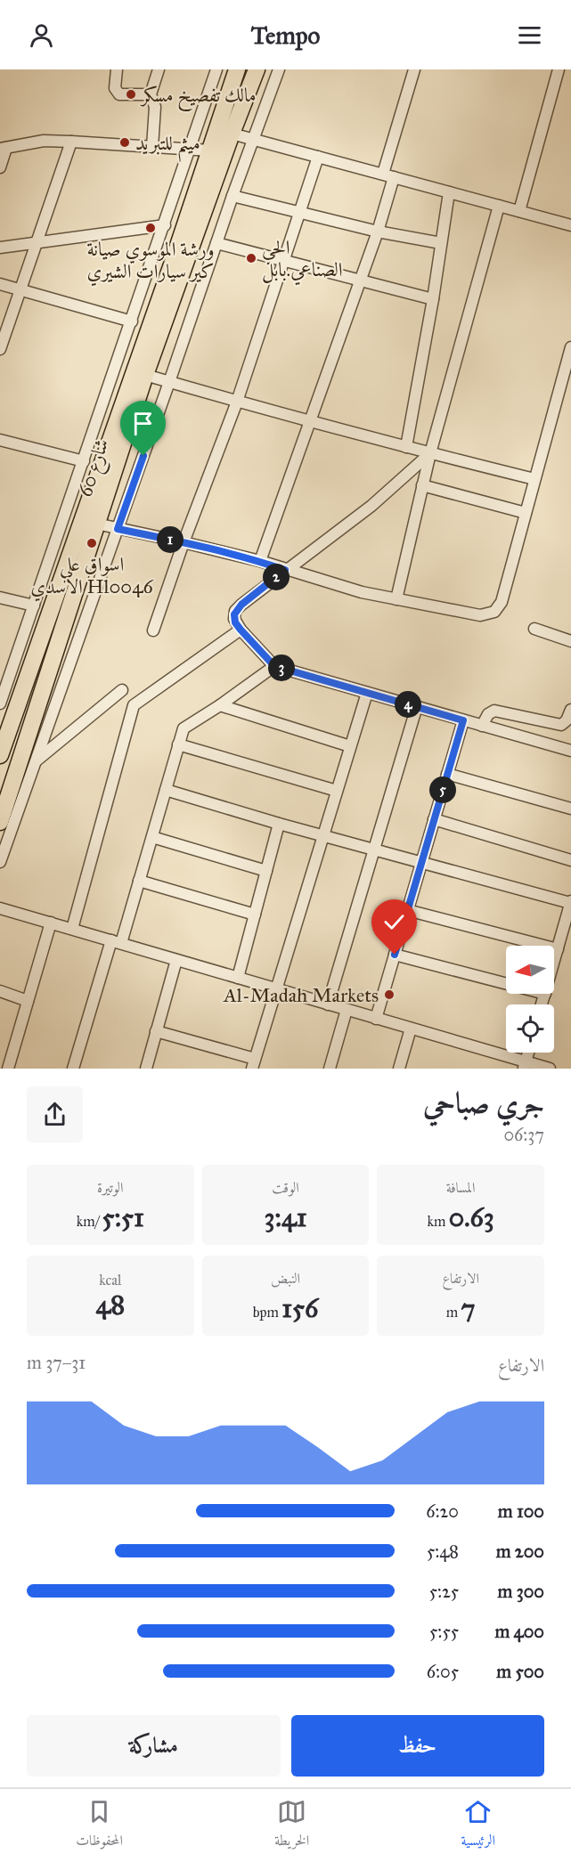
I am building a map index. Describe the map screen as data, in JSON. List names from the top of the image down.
{
  "streets": {
    "highway": ["شارع 60"]
  },
  "places": [
    "مالك تفصيخ مسكر",
    "ميثم للتبريد",
    "ورشة الموسوي صيانة كير سيارات الشيري",
    "الحي الصناعي.بابل",
    "اسواق علي الاسدي Hl0046",
    "Al-Madah Markets"
  ],
  "north": "left",
  "page": {
    "header": "Tempo",
    "pins": [
      "1",
      "2",
      "3",
      "4",
      "5"
    ],
    "heading": ["جري صباحي", "06:37"],
    "stats": [
      ["المسافة", "0.63 km"],
      ["الوقت", "3:41"],
      ["الوتيرة", "5:51 /km"],
      ["الارتفاع", "7 m"],
      ["النبض", "156 bpm"],
      ["kcal", "48"]
    ],
    "chart": ["الارتفاع", "31–37 m"],
    "list": [
      {
        "name": "100 m",
        "note": "6:20"
      },
      {
        "name": "200 m",
        "note": "5:48"
      },
      {
        "name": "300 m",
        "note": "5:25"
      },
      {
        "name": "400 m",
        "note": "5:55"
      },
      {
        "name": "500 m",
        "note": "6:05"
      }
    ],
    "buttons": ["حفظ", "مشاركة"],
    "tabs": ["الرئيسية", "الخريطة", "المحفوظات"]
  }
}
